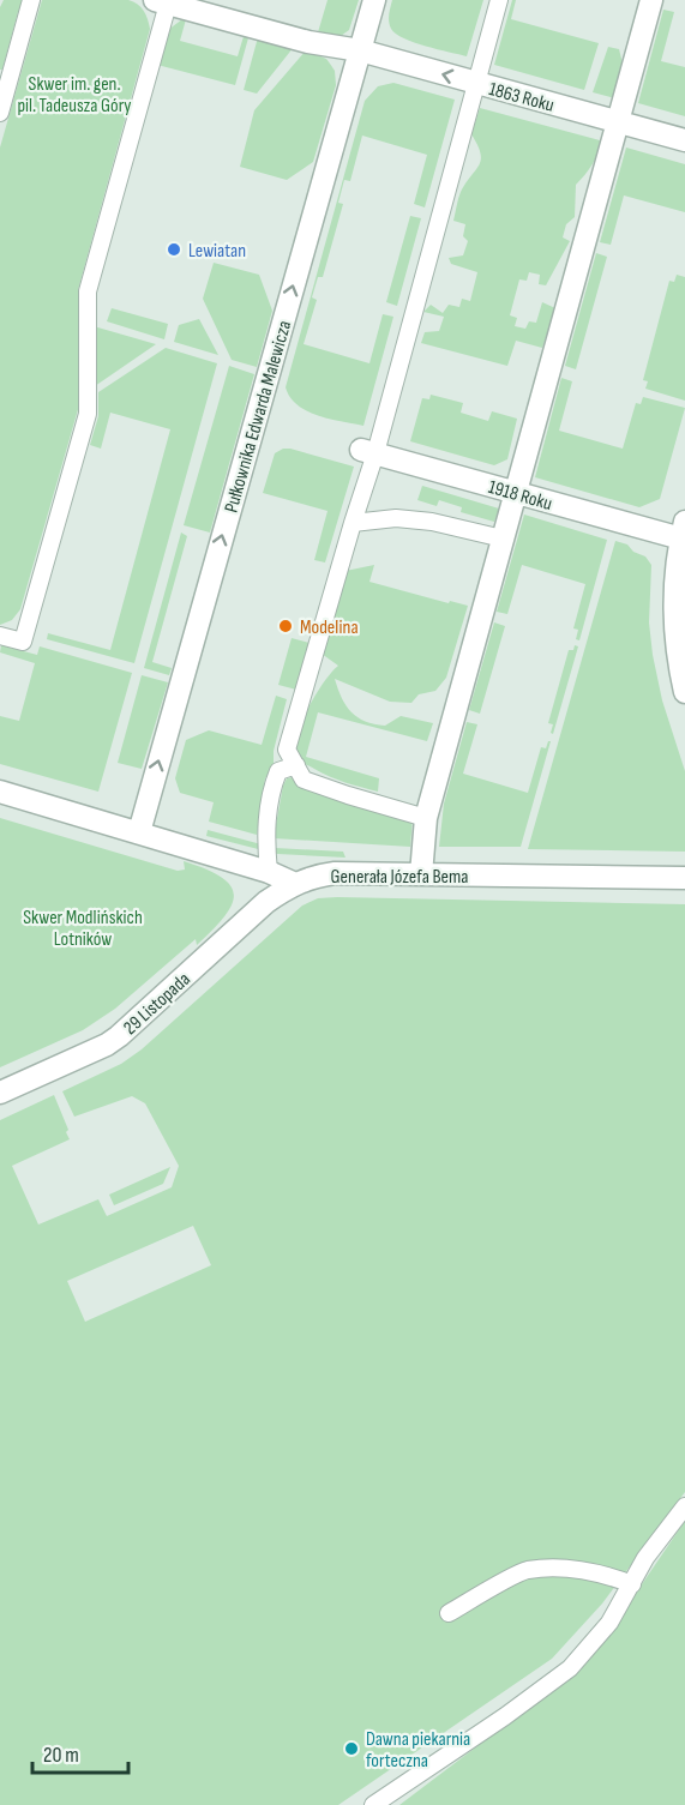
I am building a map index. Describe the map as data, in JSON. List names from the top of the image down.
{
  "streets": {
    "street": [
      "1863 Roku",
      "Pułkownika Edwarda Malewicza",
      "1918 Roku",
      "Generała Józefa Bema",
      "29 Listopada"
    ]
  },
  "crossings": [
    ["1863 Roku", "Pułkownika Edwarda Malewicza"],
    ["Generała Józefa Bema", "29 Listopada"]
  ],
  "one_way": ["Pułkownika Edwarda Malewicza"],
  "parks": ["Skwer im. gen. pil. Tadeusza Góry", "Skwer Modlińskich Lotników"],
  "places": ["Lewiatan", "Modelina", "Dawna piekarnia forteczna"],
  "scale_bar": "20 m"
}
